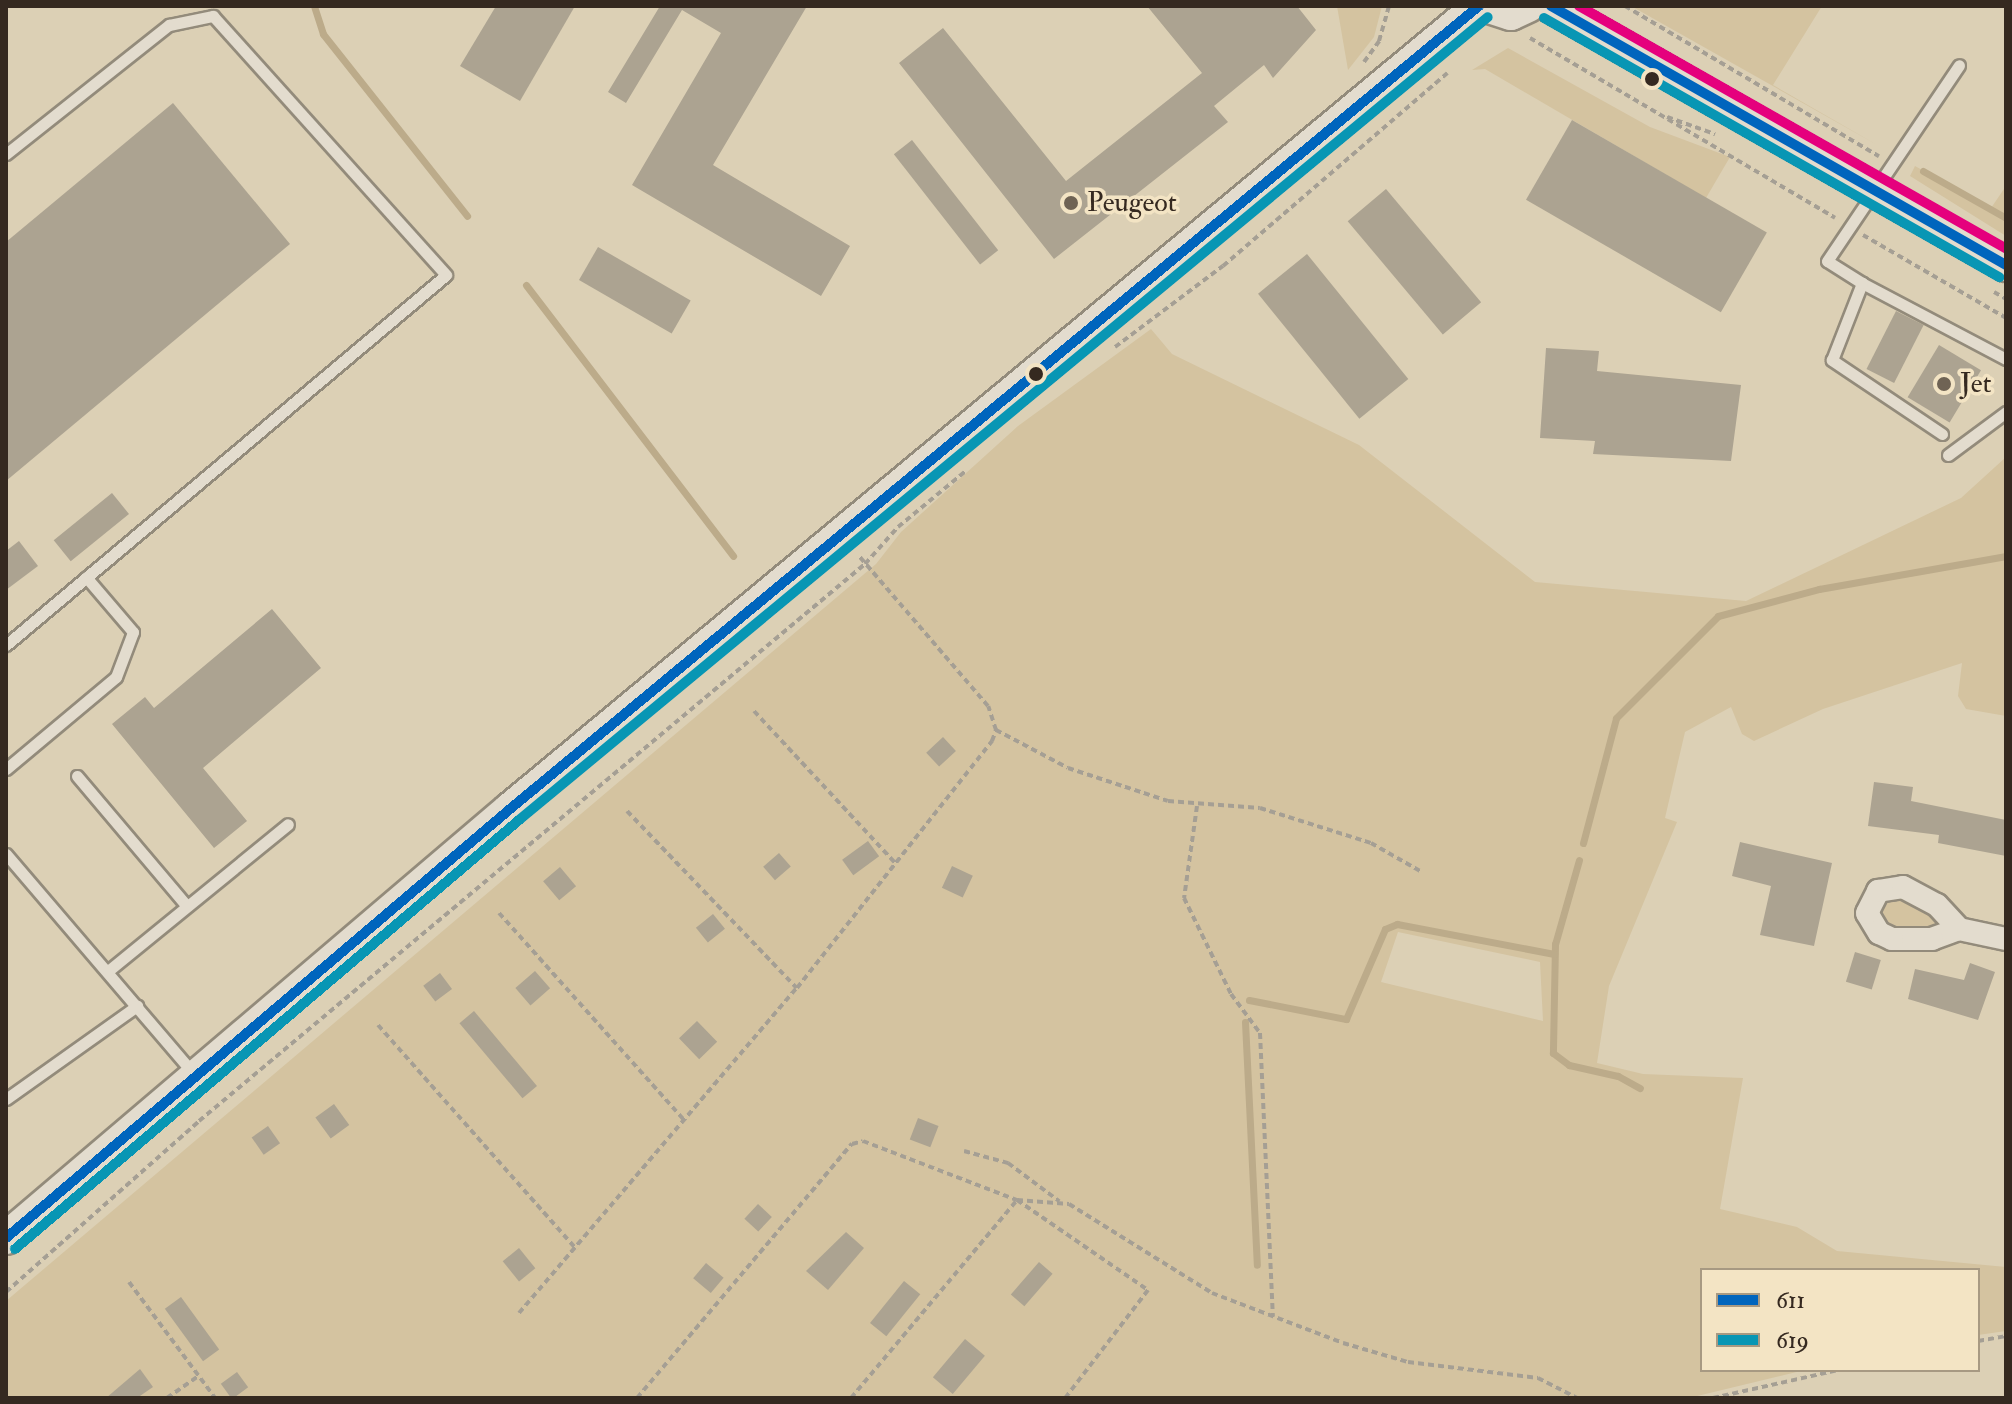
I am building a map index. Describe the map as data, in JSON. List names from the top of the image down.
{
  "places": ["Peugeot", "Jet"],
  "lines": ["transit line 611", "transit line 619"],
  "legend": ["611", "619"]
}
